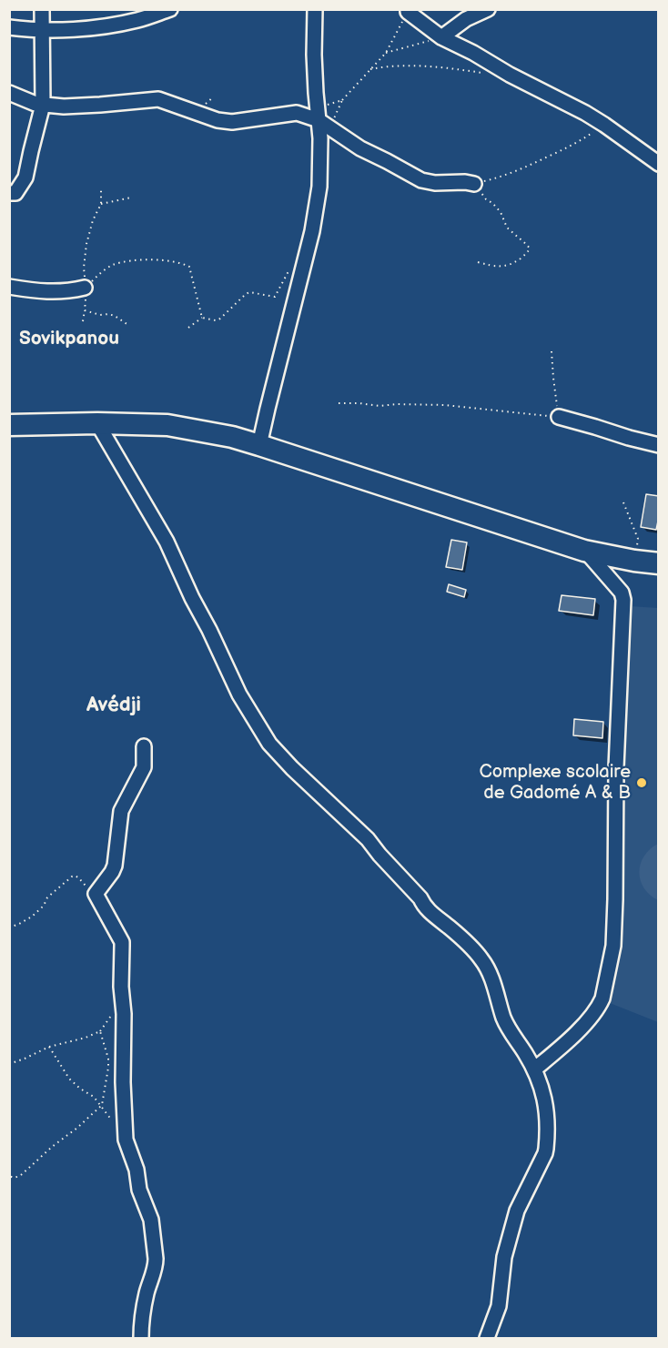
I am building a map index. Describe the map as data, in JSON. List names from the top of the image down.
{
  "districts": ["Sovikpanou", "Avédji"],
  "places": ["Complexe scolaire de Gadomé A & B"]
}
